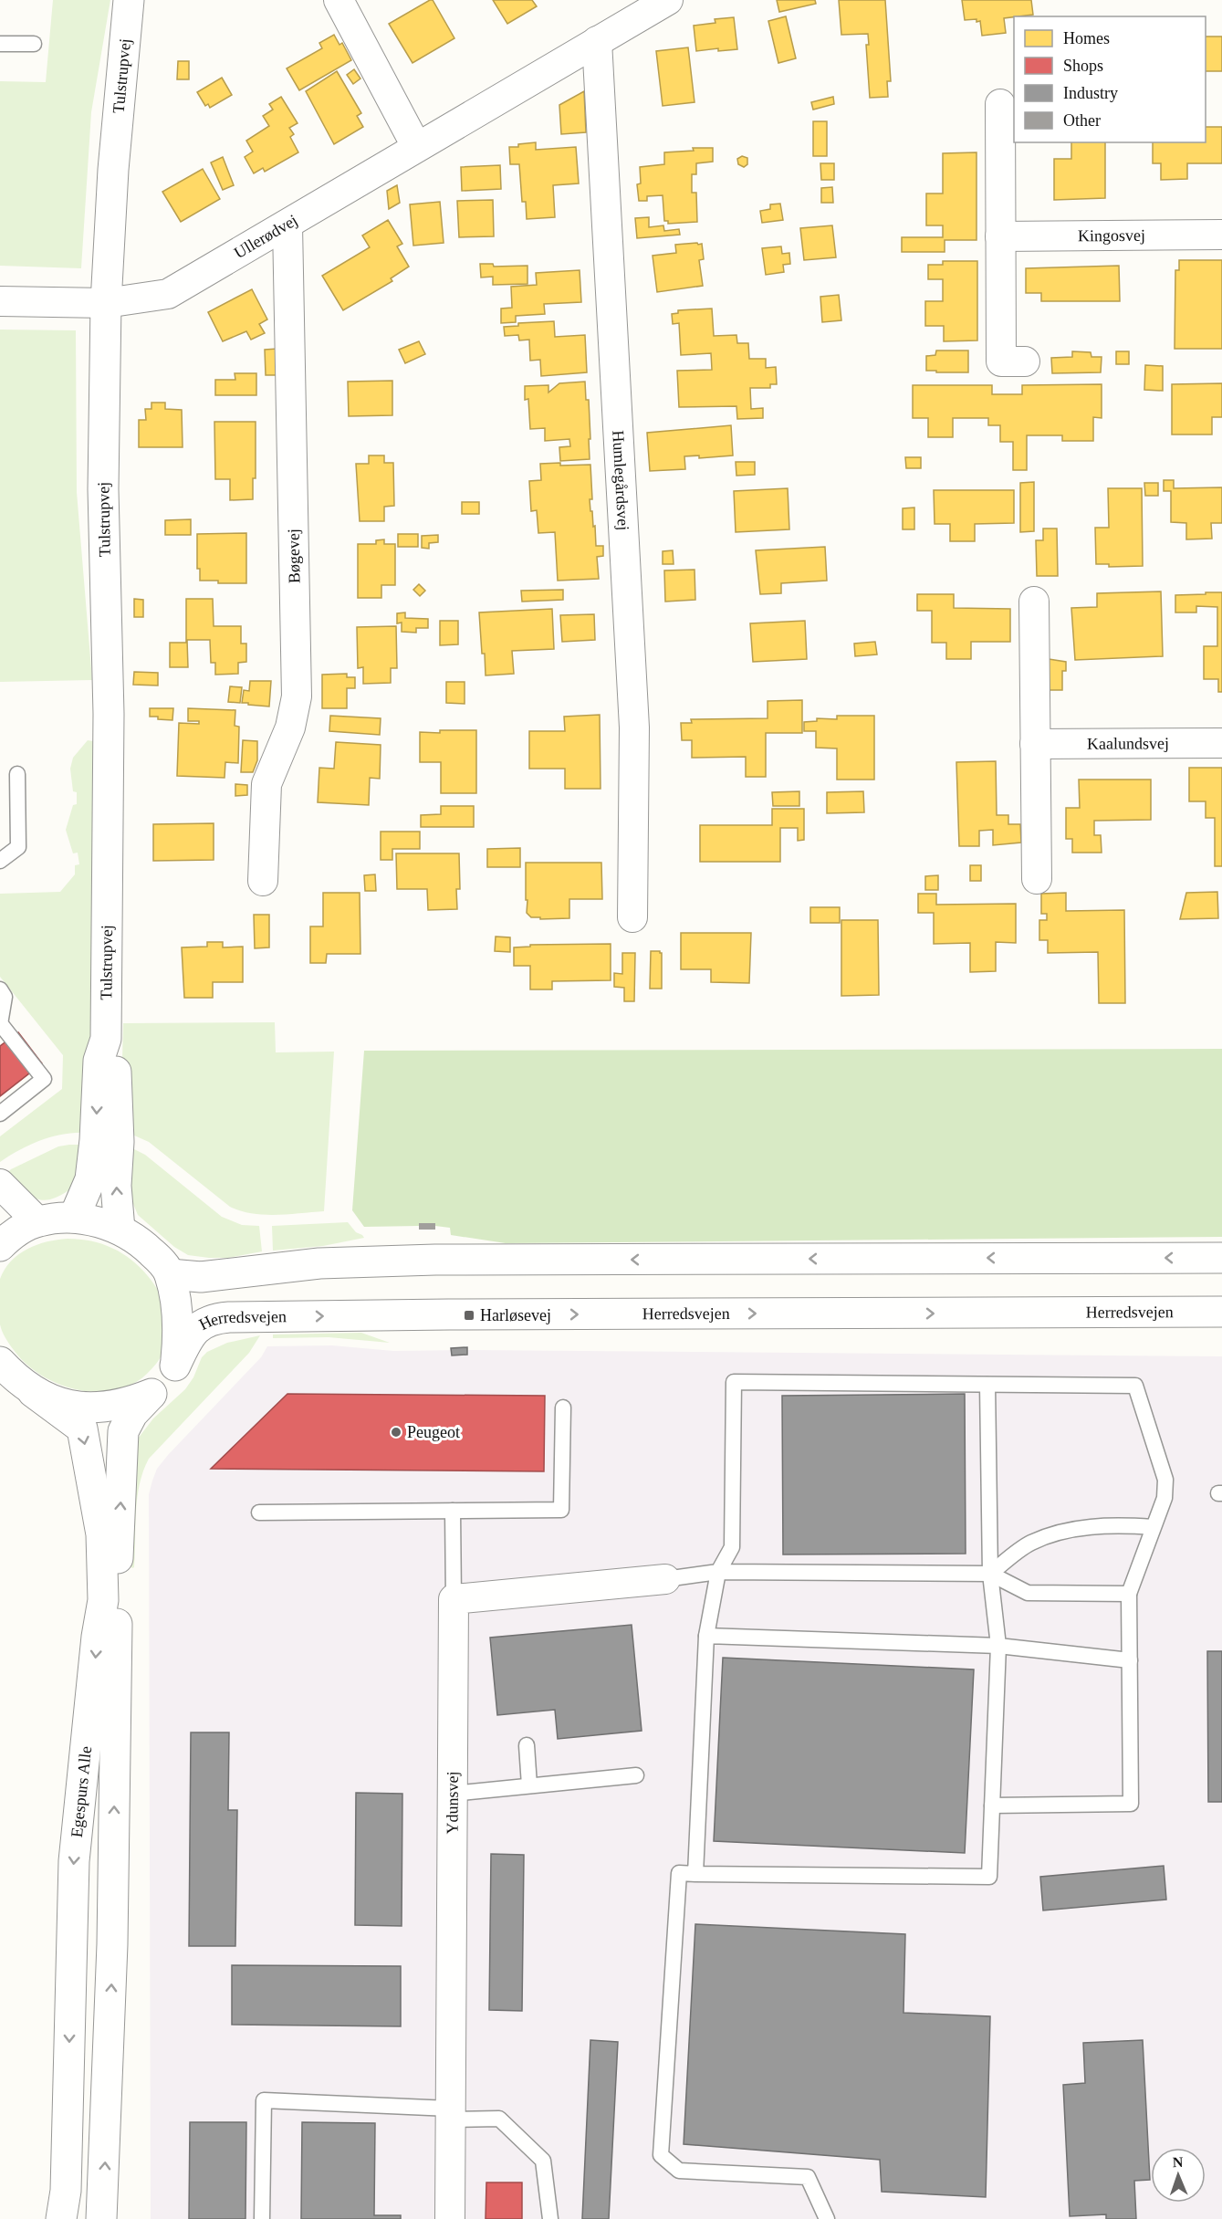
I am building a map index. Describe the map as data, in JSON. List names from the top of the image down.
{
  "streets": {
    "street": [
      "Tulstrupvej",
      "Kingosvej",
      "Ullerødvej",
      "Humlegårdsvej",
      "Bøgevej",
      "Kaalundsvej",
      "Herredsvejen",
      "Egespurs Alle",
      "Ydunsvej"
    ]
  },
  "crossings": [
    ["Tulstrupvej", "Ullerødvej"],
    ["Ullerødvej", "Humlegårdsvej"],
    ["Ullerødvej", "Bøgevej"],
    ["Herredsvejen", "Egespurs Alle"]
  ],
  "places": {
    "transit": ["Harløsevej"],
    "other": ["Peugeot"]
  },
  "legend": [
    "Homes",
    "Shops",
    "Industry",
    "Other"
  ],
  "north": "top"
}
